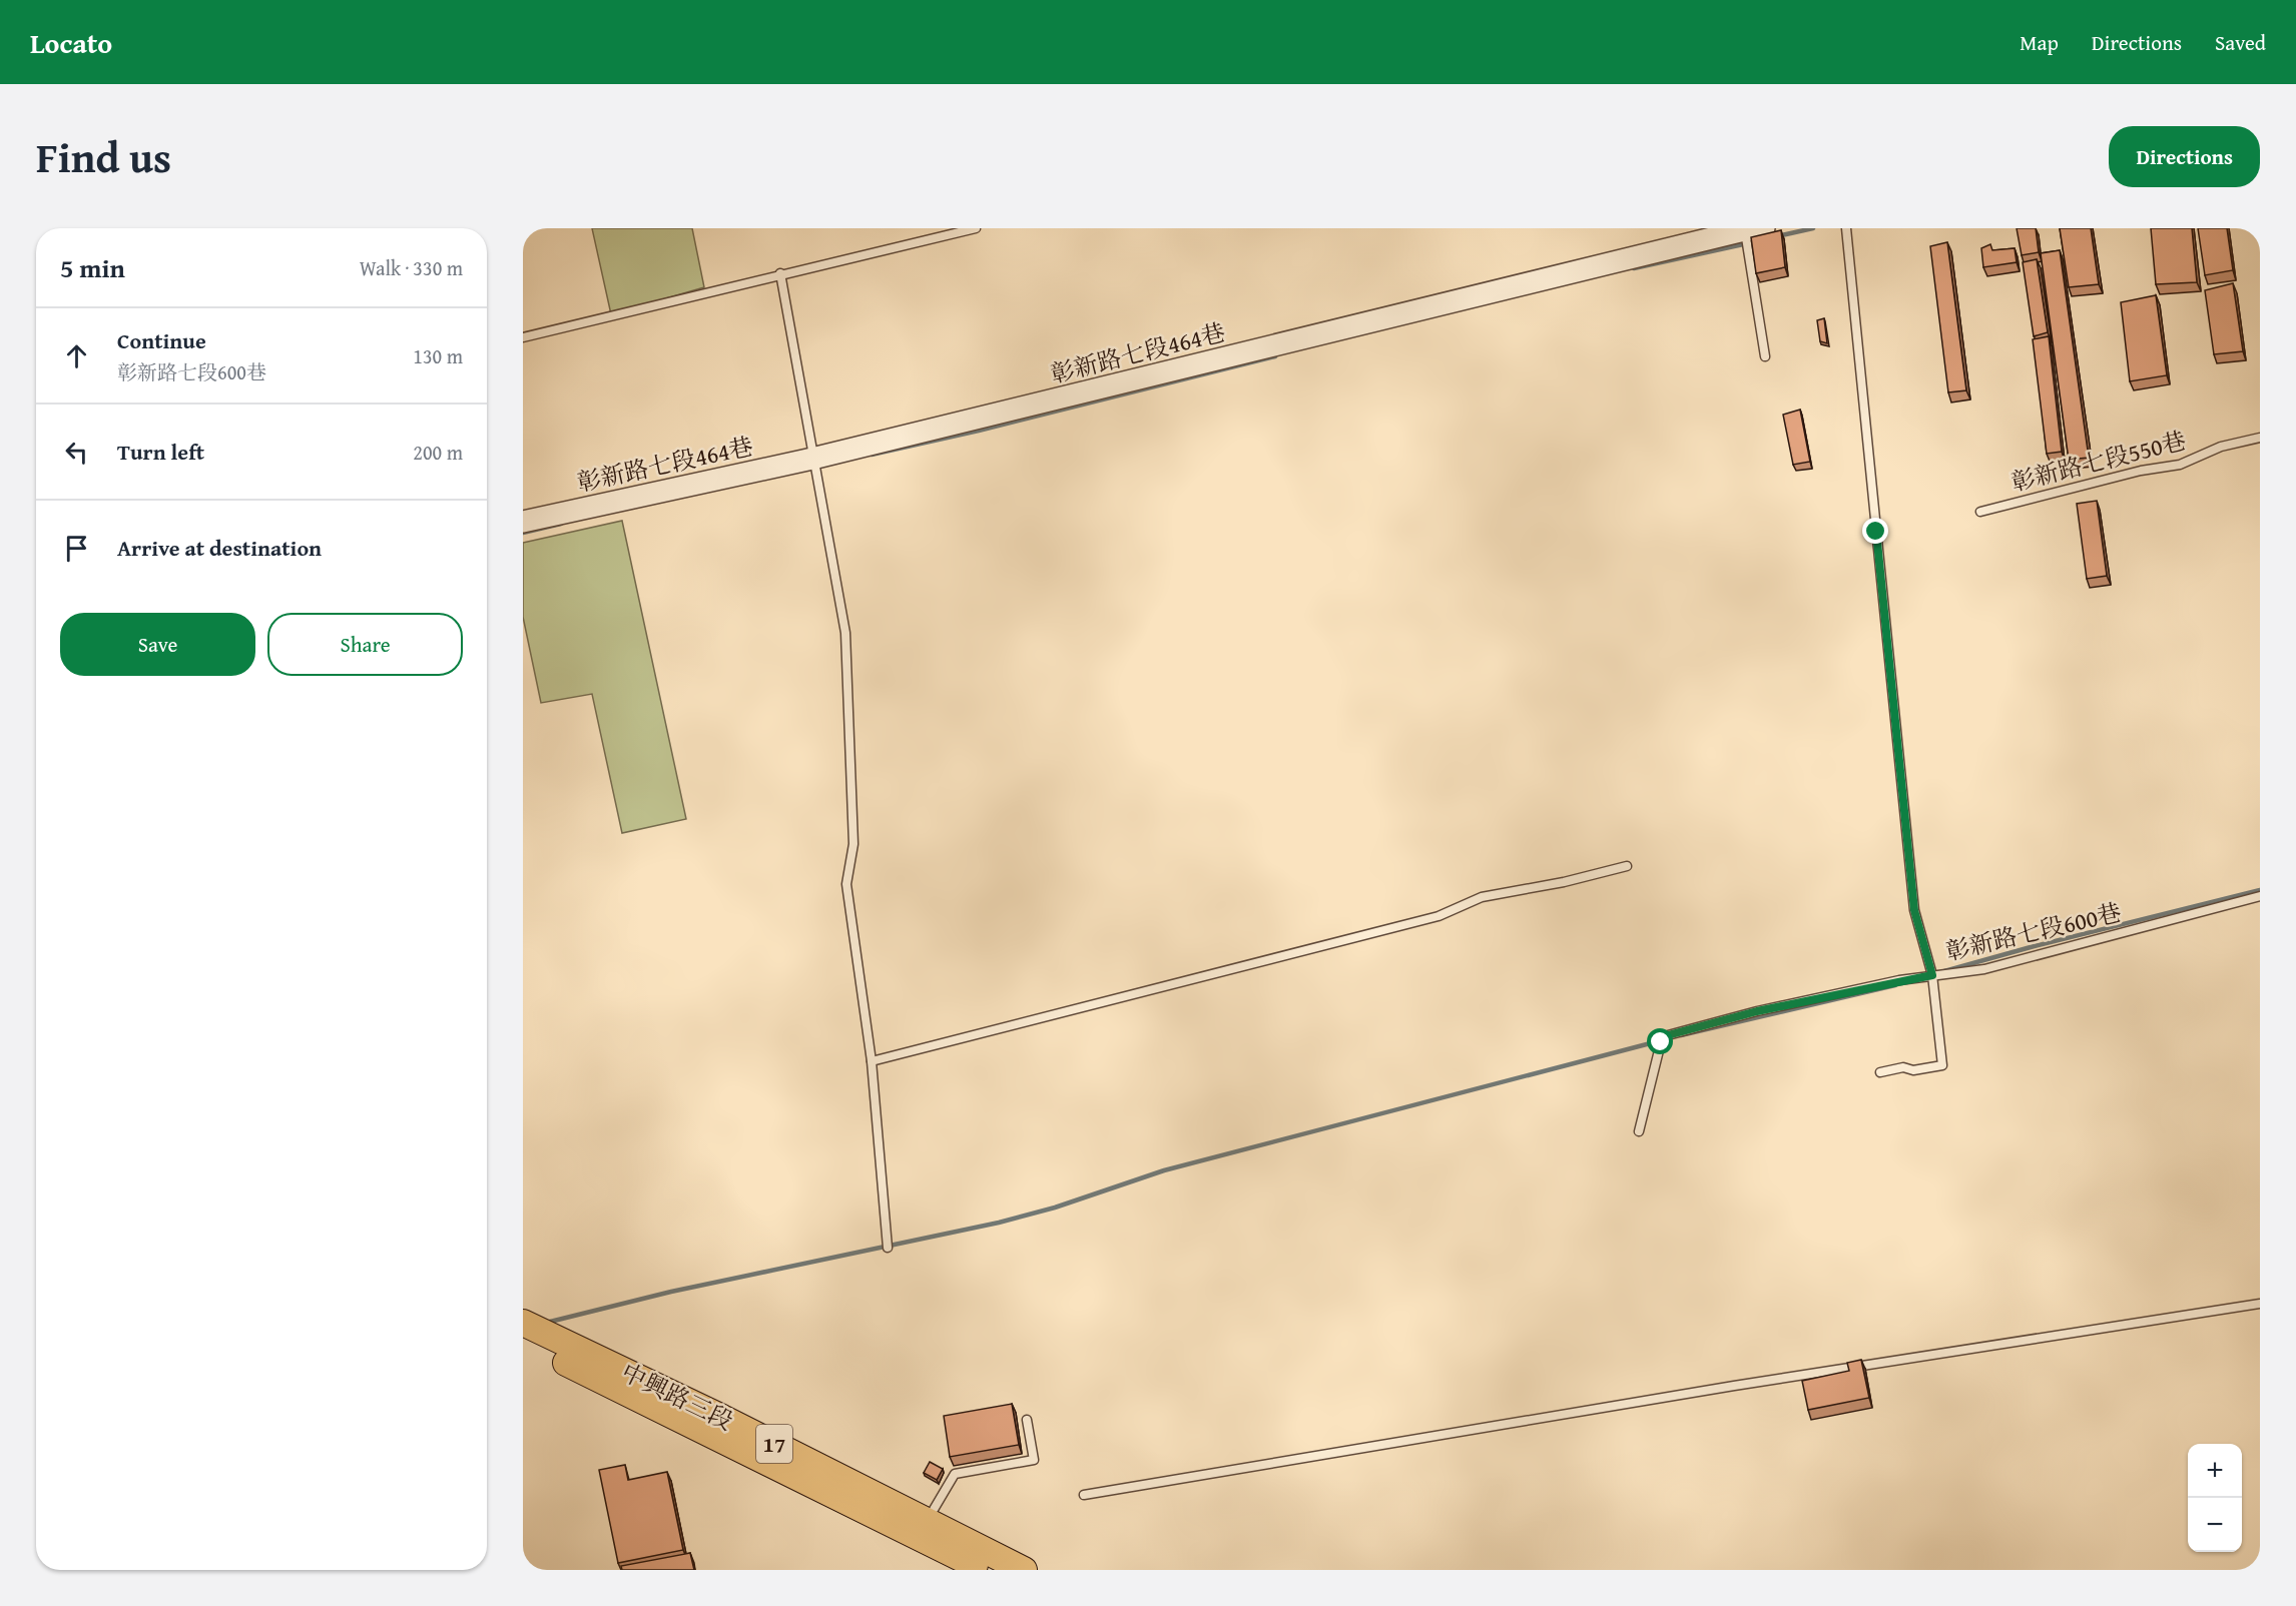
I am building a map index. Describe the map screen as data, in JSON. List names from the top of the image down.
{
  "streets": {
    "main road": ["中興路三段", "17"],
    "street": ["彰新路七段464巷"],
    "lane": ["彰新路七段550巷", "彰新路七段600巷"]
  },
  "page": {
    "header": "Locato",
    "nav": ["Map", "Directions", "Saved"],
    "title": "Find us",
    "buttons": [
      "Directions",
      ["Save", "Share"]
    ],
    "heading": ["5 min", "Walk · 330 m"],
    "list": [
      ["Continue", "彰新路七段600巷", "130 m"],
      ["Turn left", "200 m"],
      "Arrive at destination"
    ],
    "map_buttons": ["+", "−"]
  }
}
